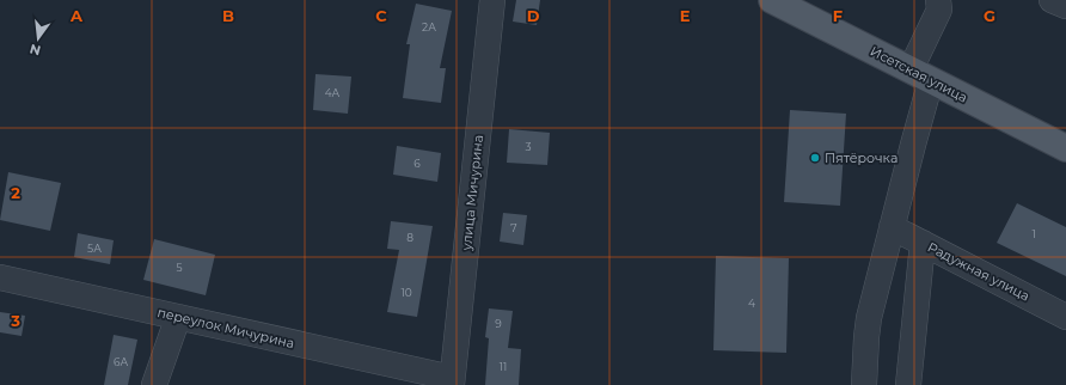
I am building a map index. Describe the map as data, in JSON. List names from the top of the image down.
{
  "streets": {
    "main road": ["Исетская улица"],
    "street": ["улица Мичурина", "Радужная улица", "переулок Мичурина"]
  },
  "crossings": [
    ["улица Мичурина", "переулок Мичурина"]
  ],
  "places": ["Пятёрочка"],
  "house_numbers": [
    "2А",
    "4А",
    "3",
    "6",
    "7",
    "1",
    "8",
    "5А",
    "5",
    "10",
    "4",
    "9",
    "6А",
    "11"
  ],
  "north": "bottom",
  "grid": {
    "columns": [
      "A",
      "B",
      "C",
      "D",
      "E",
      "F",
      "G"
    ],
    "rows": ["2", "3"]
  }
}
